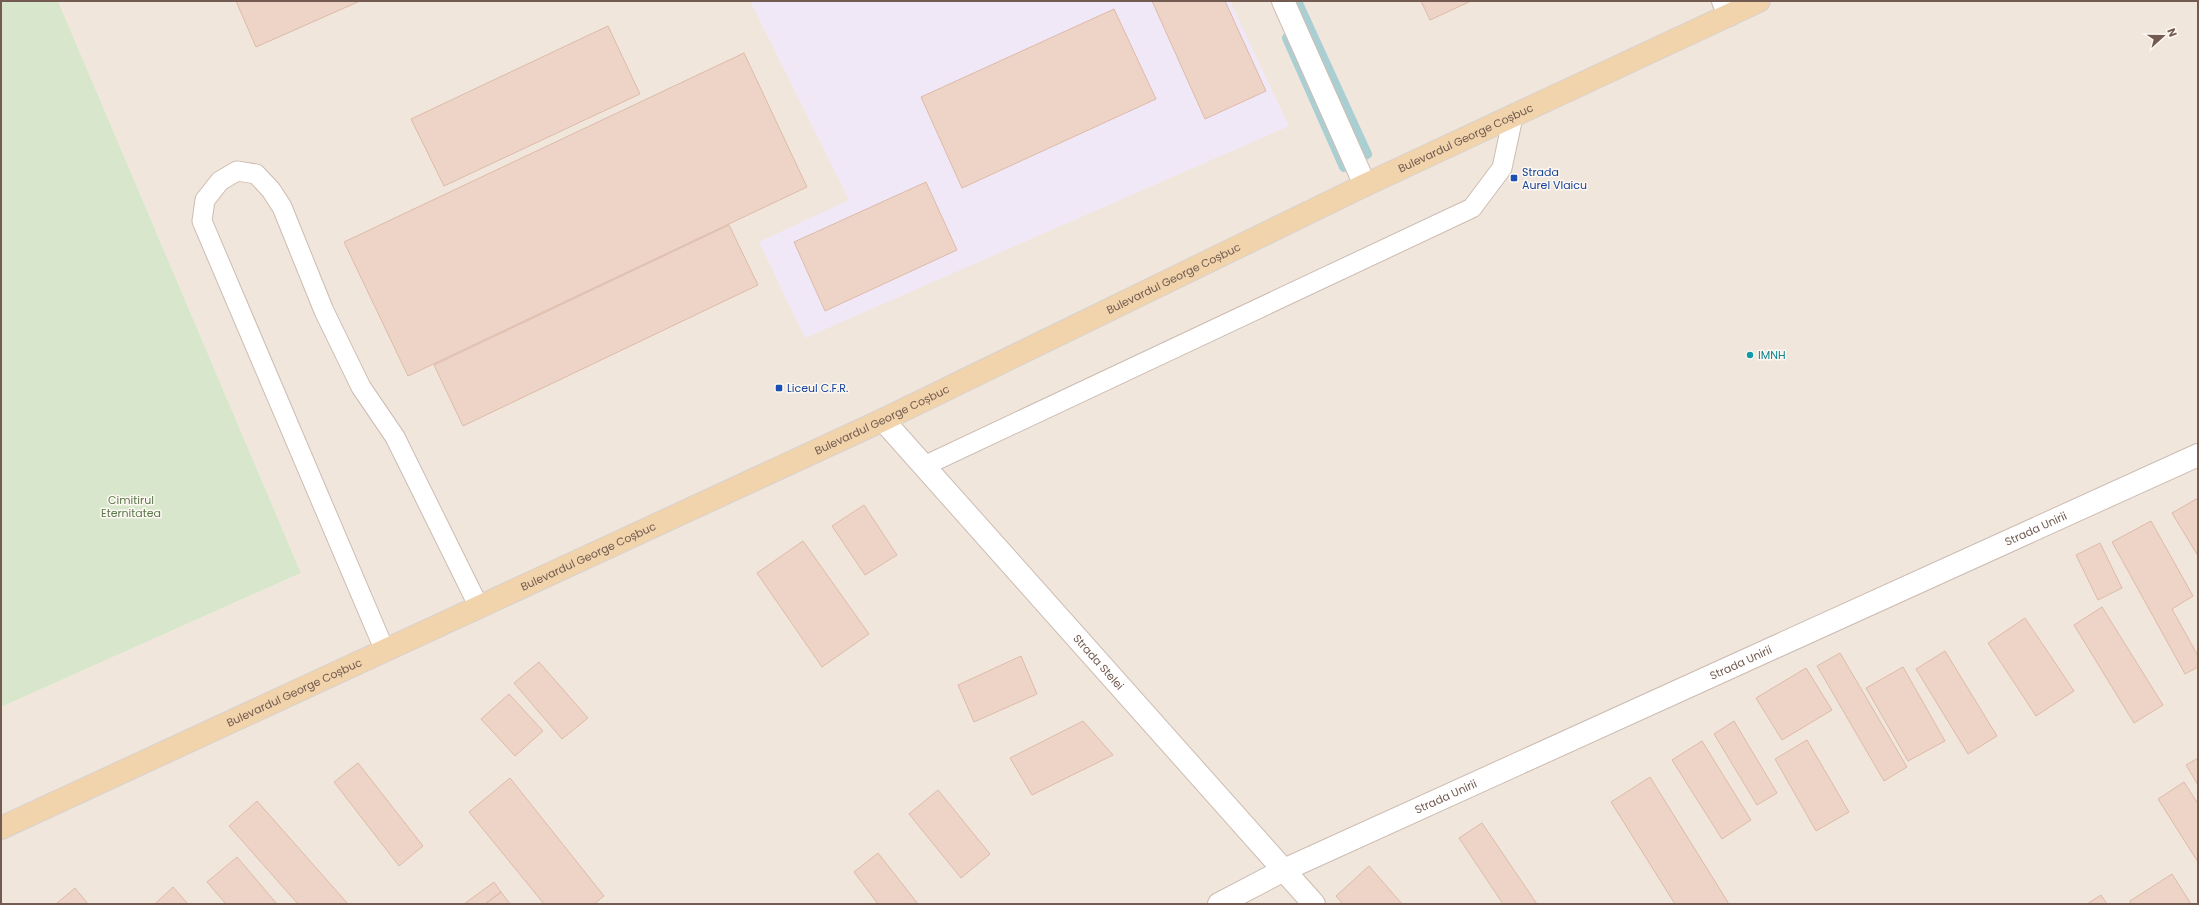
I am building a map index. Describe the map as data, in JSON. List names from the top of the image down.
{
  "streets": {
    "main road": ["Bulevardul George Coșbuc"],
    "street": ["Strada Unirii", "Strada Stelei"]
  },
  "crossings": [
    ["Bulevardul George Coșbuc", "Strada Stelei"],
    ["Strada Unirii", "Strada Stelei"]
  ],
  "parks": ["Cimitirul Eternitatea"],
  "places": {
    "transit": ["Strada Aurel Vlaicu", "Liceul C.F.R."],
    "other": ["IMNH"]
  },
  "north": "right"
}
